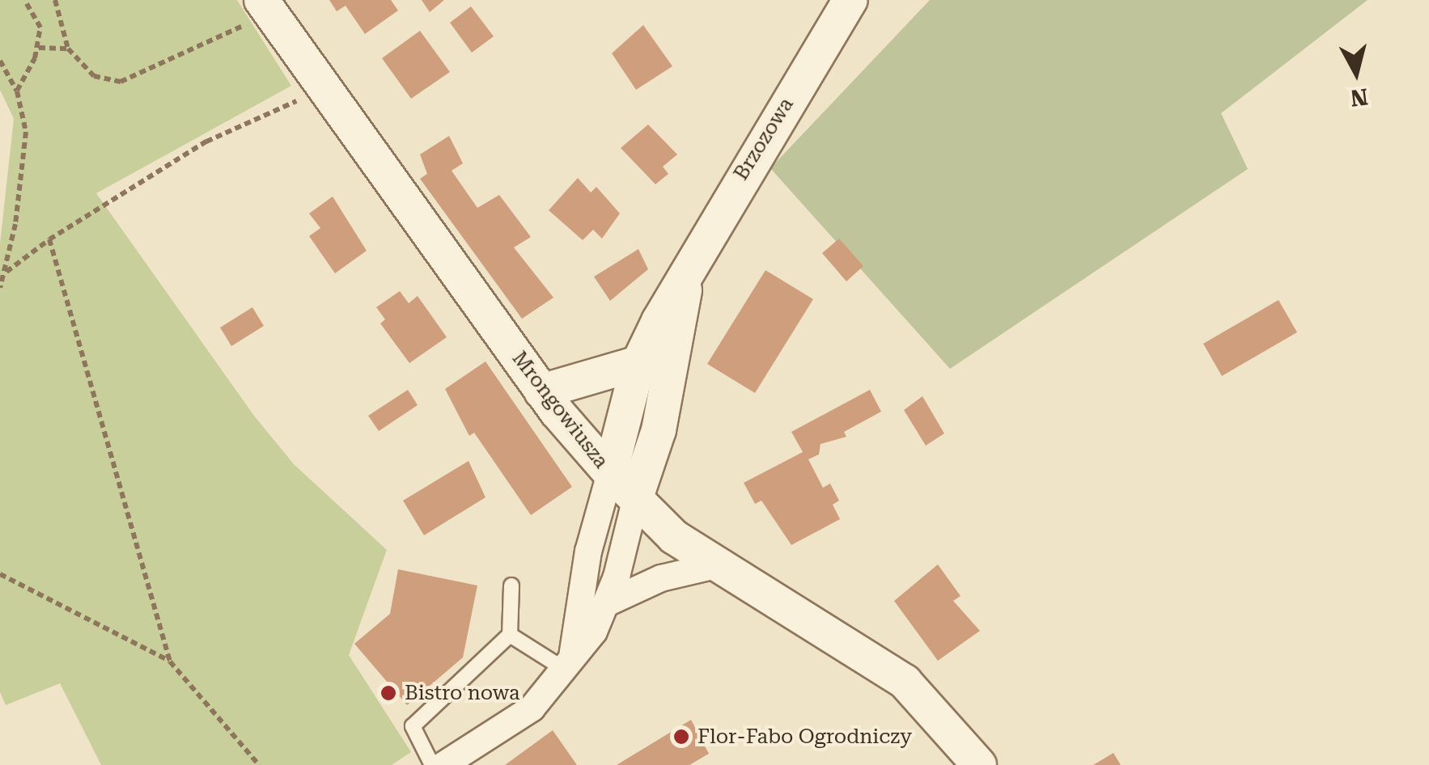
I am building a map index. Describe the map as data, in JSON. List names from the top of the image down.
{
  "streets": {
    "street": ["Brzozowa", "Mrongowiusza"]
  },
  "crossings": [
    ["Brzozowa", "Mrongowiusza"]
  ],
  "places": ["Bistro nowa", "Flor-Fabo Ogrodniczy"],
  "north": "bottom"
}
